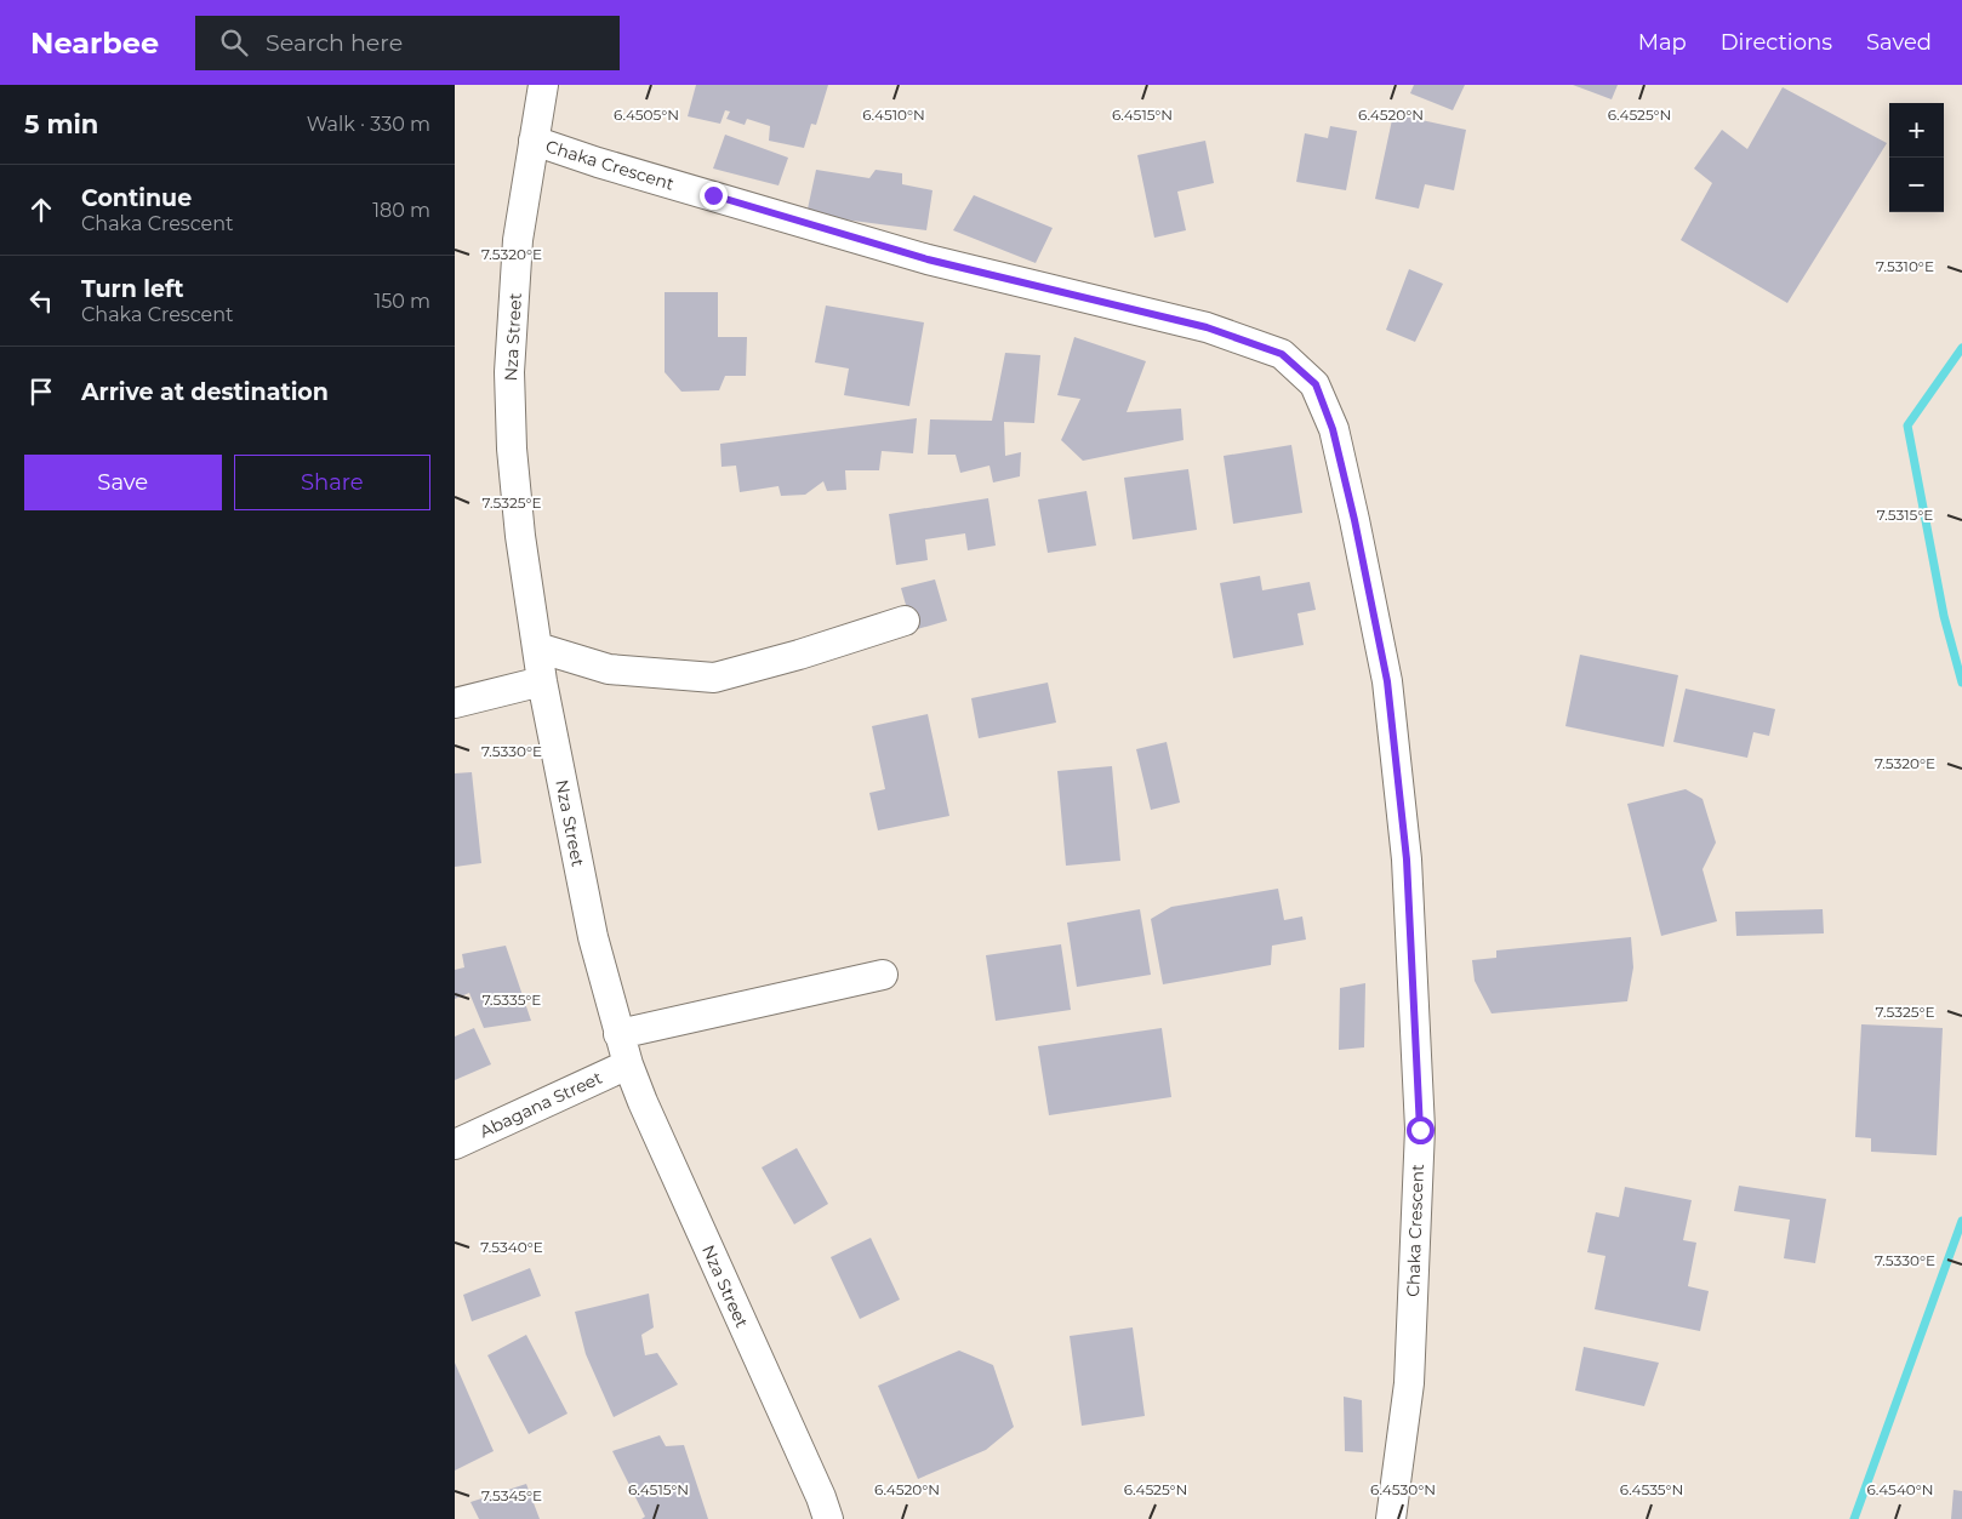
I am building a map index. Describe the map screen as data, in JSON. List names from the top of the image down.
{
  "streets": {
    "street": ["Chaka Crescent", "Nza Street", "Abagana Street"]
  },
  "crossings": [
    ["Chaka Crescent", "Nza Street"],
    ["Nza Street", "Abagana Street"]
  ],
  "page": {
    "header": "Nearbee",
    "search": "Search here",
    "nav": ["Map", "Directions", "Saved"],
    "heading": ["5 min", "Walk · 330 m"],
    "map_buttons": ["+", "−"],
    "list": [
      ["Continue", "Chaka Crescent", "180 m"],
      ["Turn left", "Chaka Crescent", "150 m"],
      "Arrive at destination"
    ],
    "buttons": ["Save", "Share"]
  },
  "coordinates": [
    "6.4505°N",
    "6.4510°N",
    "6.4515°N",
    "6.4520°N",
    "6.4525°N",
    "7.5320°E",
    "7.5310°E",
    "7.5325°E",
    "7.5315°E",
    "7.5330°E",
    "7.5335°E",
    "7.5340°E",
    "6.4530°N",
    "6.4535°N",
    "6.4540°N",
    "7.5345°E"
  ]
}
